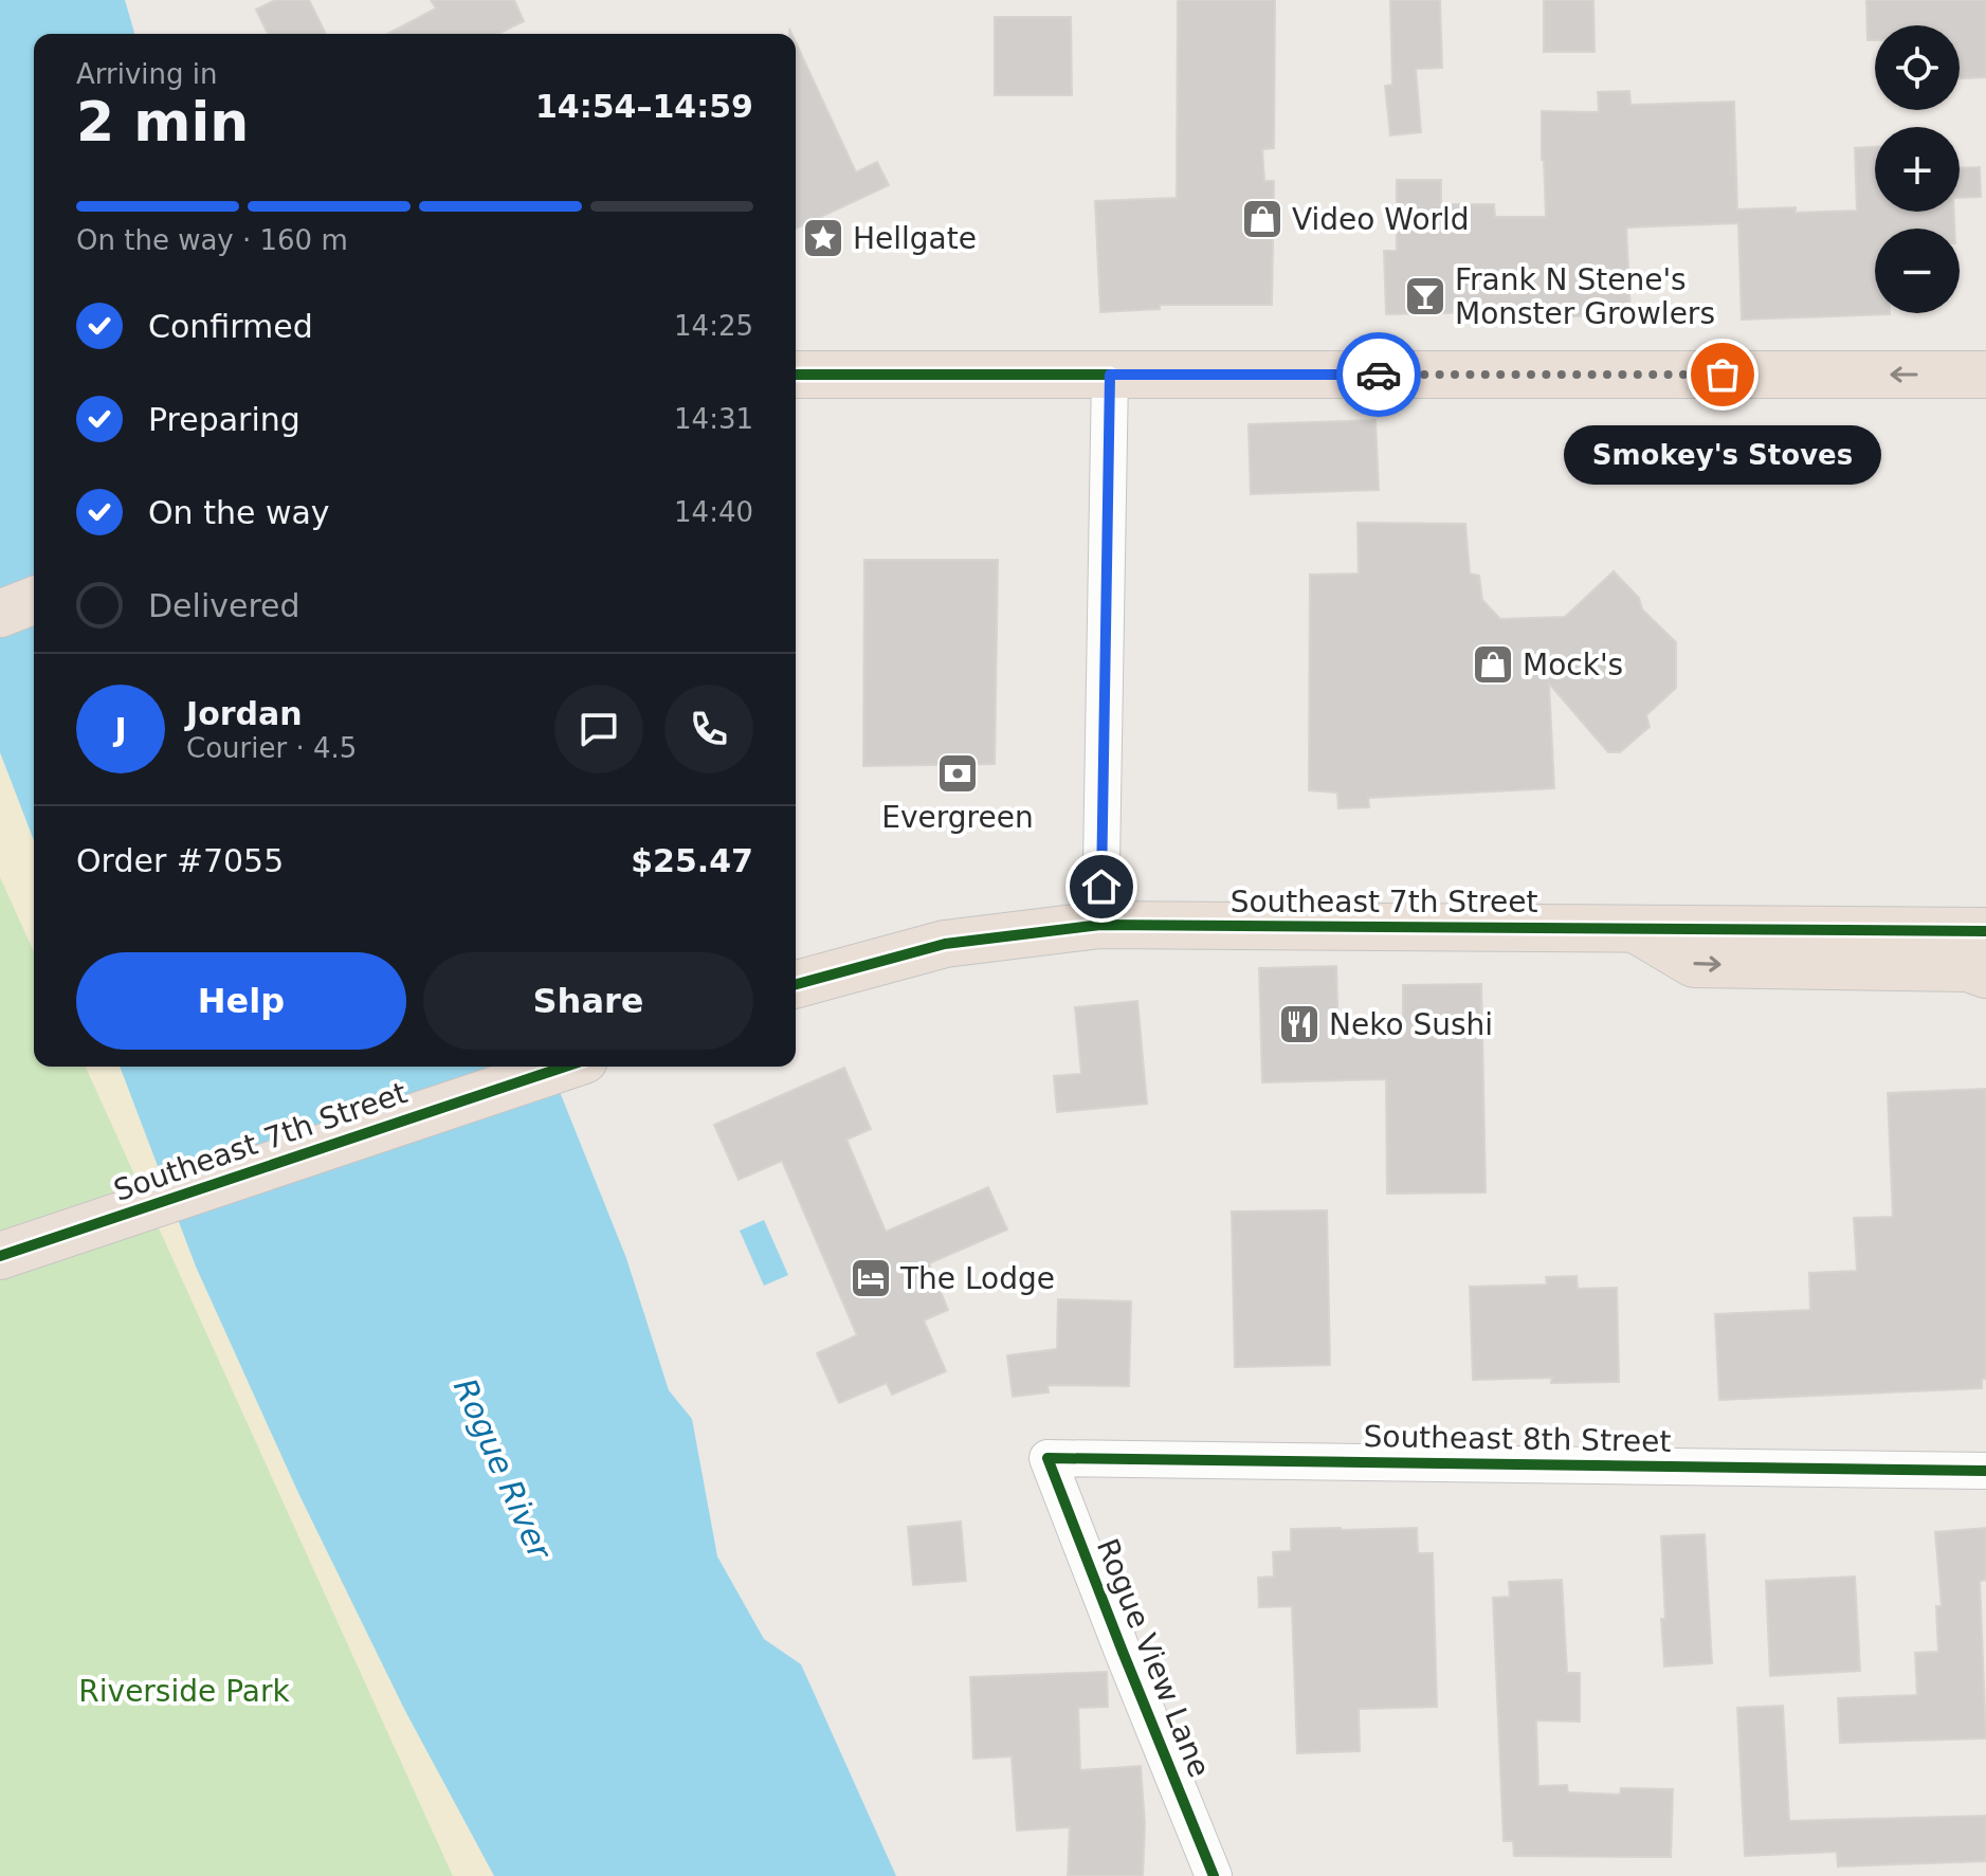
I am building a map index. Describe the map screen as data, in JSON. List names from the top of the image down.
{
  "streets": {
    "highway": ["Southeast 7th Street"],
    "street": ["Southeast 8th Street", "Rogue View Lane"]
  },
  "crossings": [
    ["Southeast 8th Street", "Rogue View Lane"]
  ],
  "water": ["Rogue River"],
  "parks": ["Riverside Park"],
  "places": {
    "shop": ["Video World", "Mock's"],
    "place": ["Hellgate"],
    "bar": ["Frank N Stene's Monster Growlers"],
    "other": ["Smokey's Stoves"],
    "bank": ["Evergreen"],
    "restaurant": ["Neko Sushi"],
    "hotel": ["The Lodge"]
  },
  "page": {
    "map_buttons": ["+", "−"],
    "heading": ["2 min", "Arriving in", "14:54–14:59"],
    "panel": [
      "Jordan",
      "Courier · 4.5",
      "Order #7055",
      "$25.47"
    ],
    "bar": "On the way · 160 m",
    "list": [
      ["Confirmed", "14:25"],
      ["Preparing", "14:31"],
      ["On the way", "14:40"],
      "Delivered"
    ],
    "bubble": "Smokey's Stoves",
    "round": "J",
    "buttons": ["Help", "Share"]
  }
}
